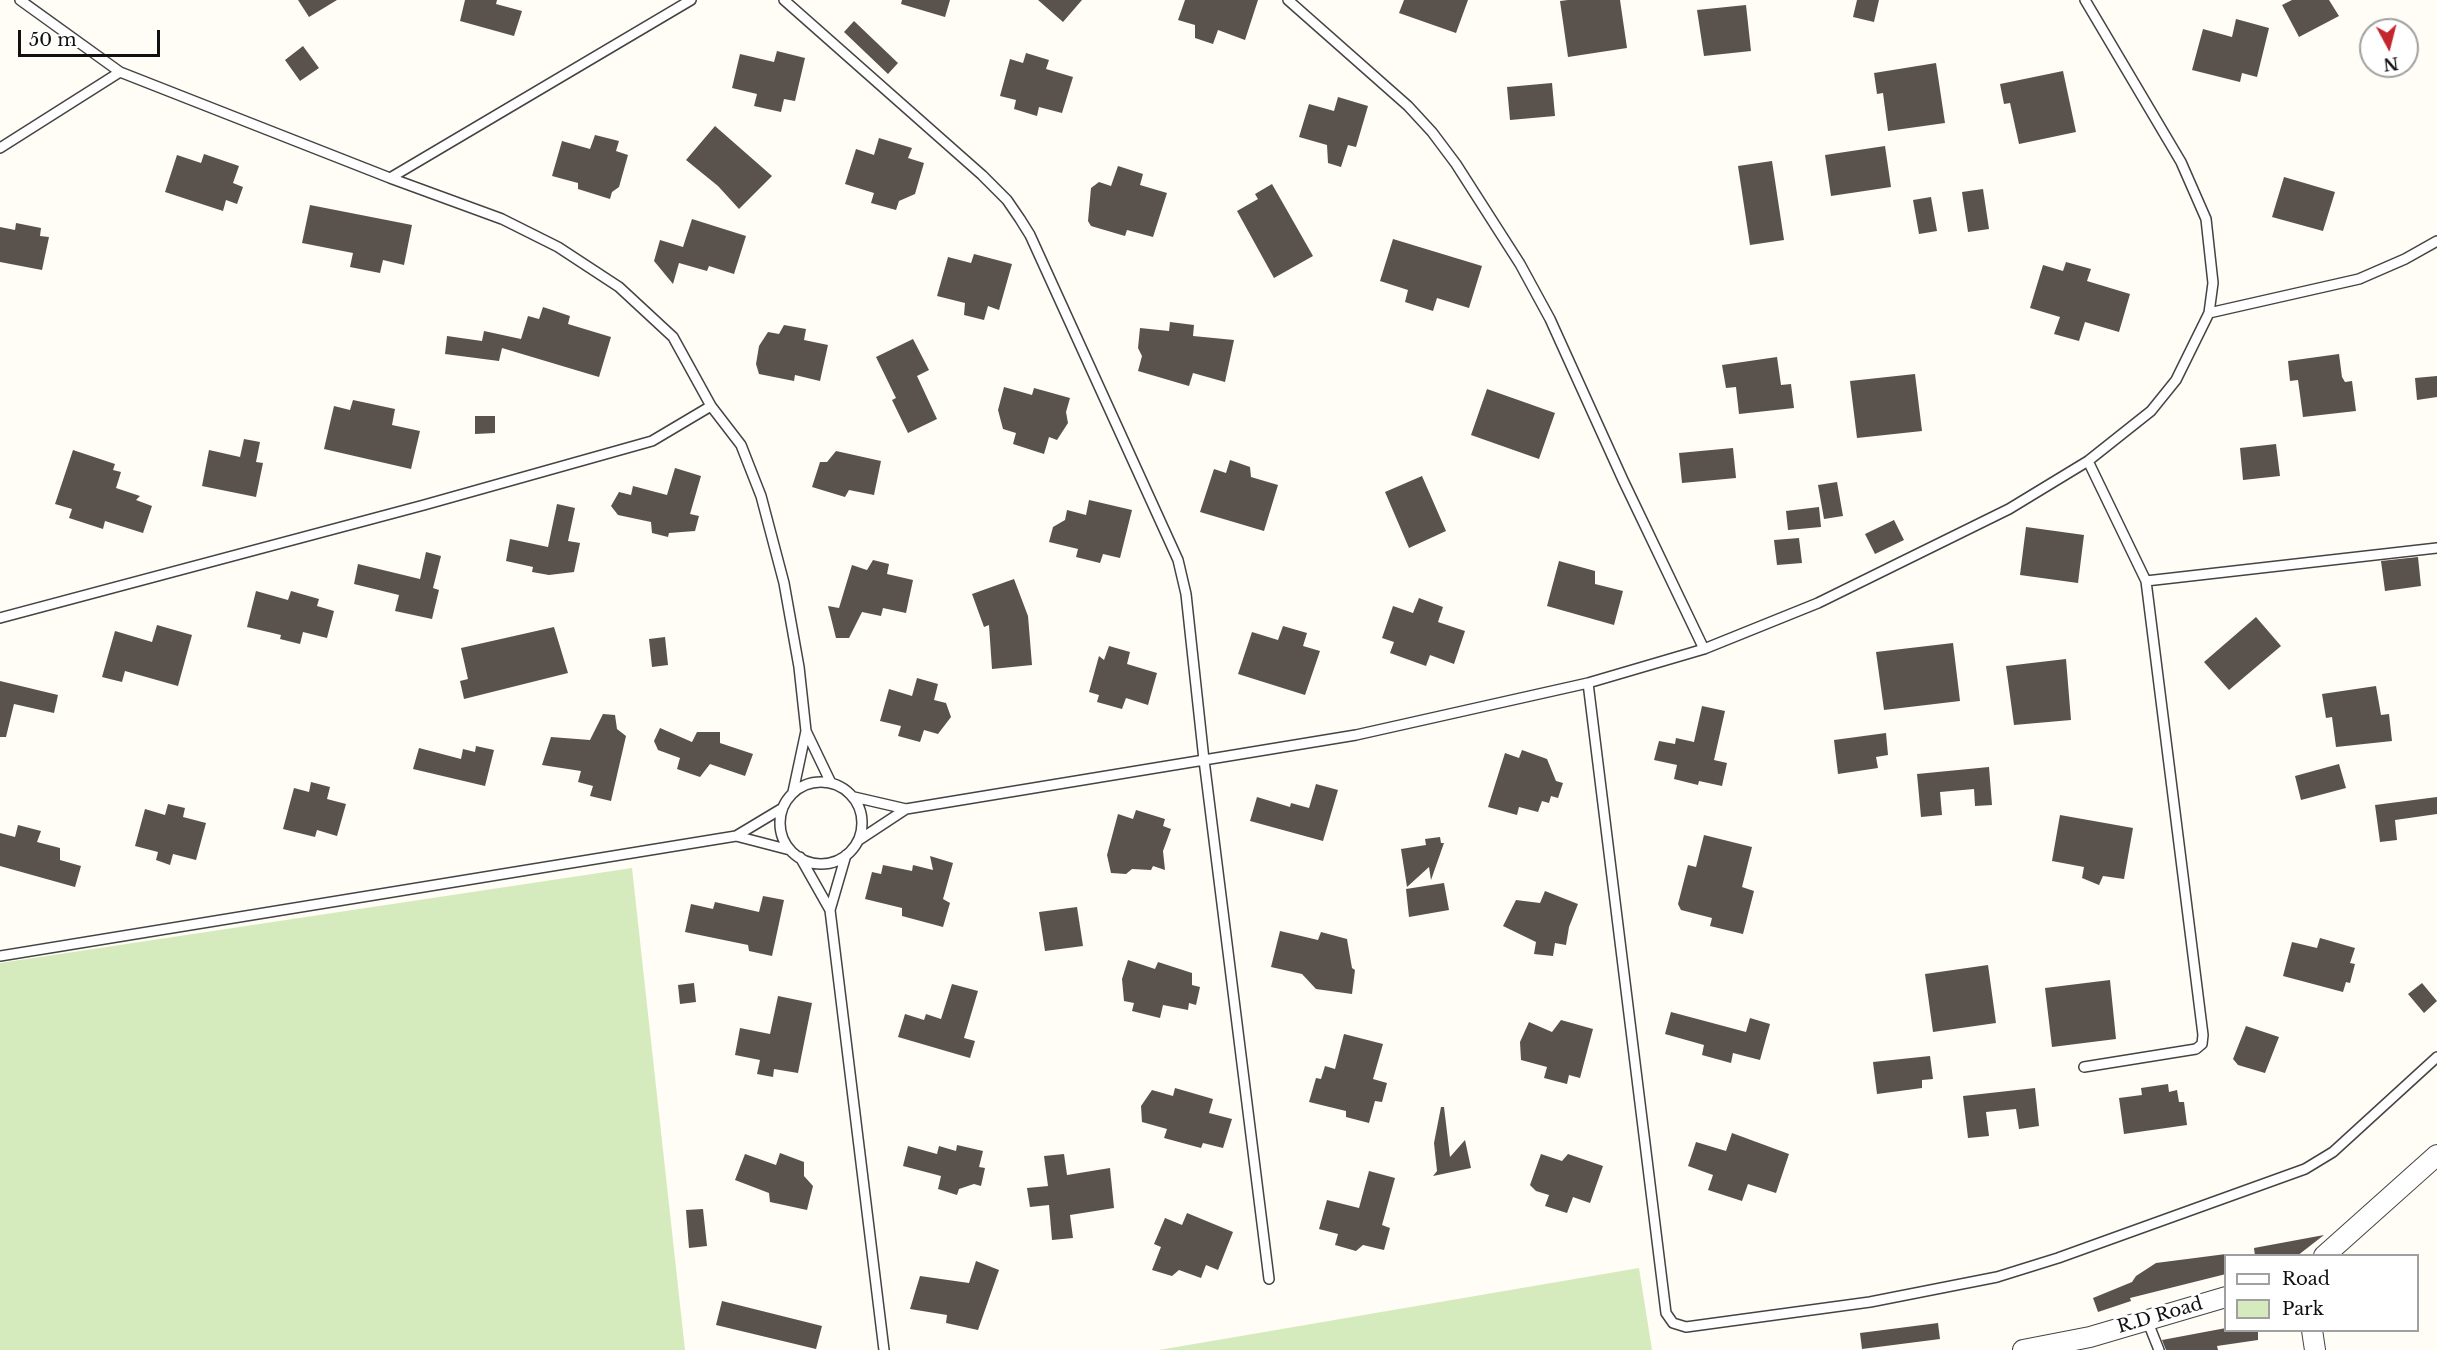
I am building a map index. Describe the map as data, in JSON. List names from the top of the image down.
{
  "streets": {
    "street": ["R.D Road"]
  },
  "legend": ["Road", "Park"],
  "scale_bar": "50 m",
  "north": "bottom"
}
